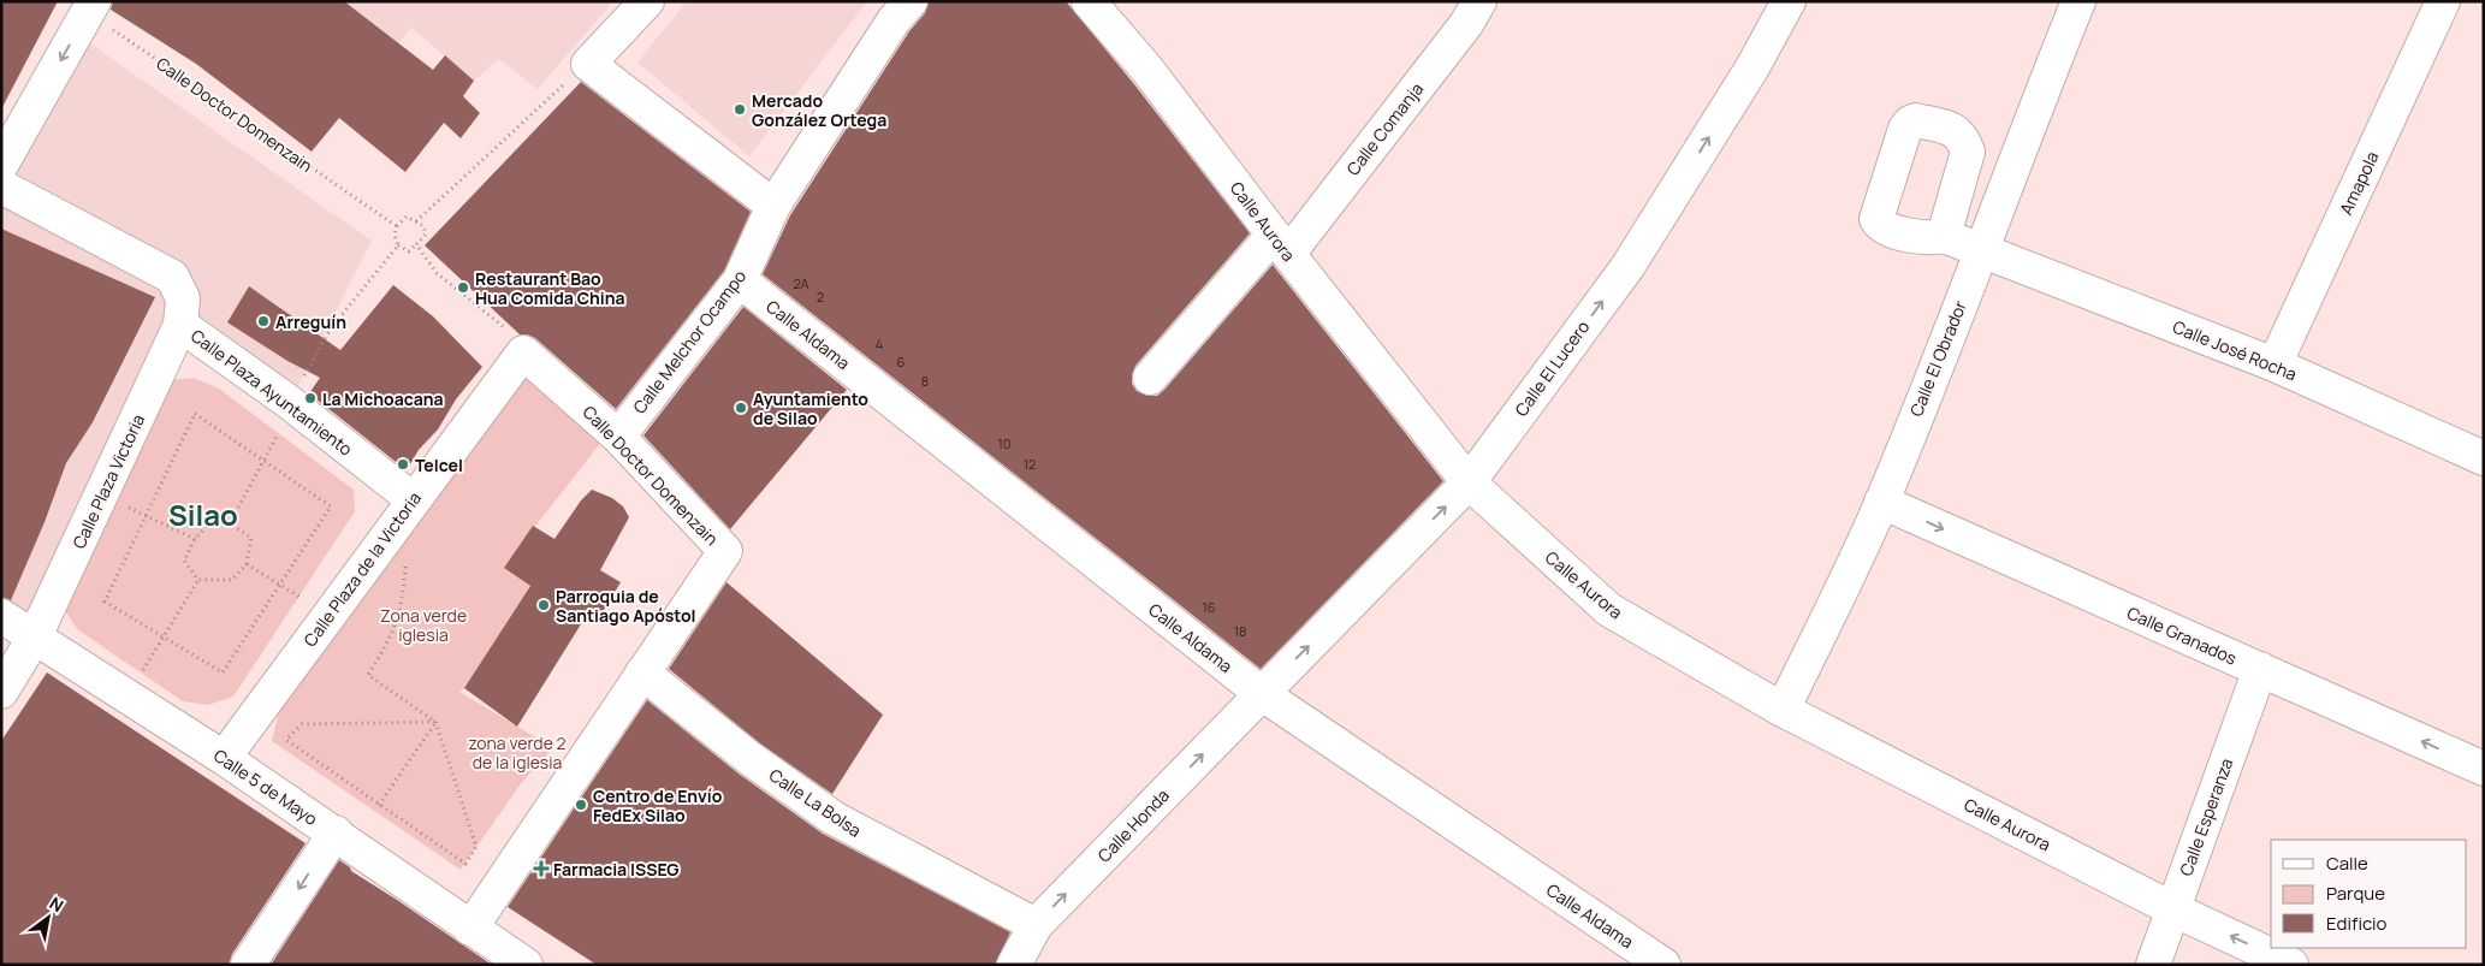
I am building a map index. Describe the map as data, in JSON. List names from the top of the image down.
{
  "streets": {
    "street": [
      "Calle Doctor Domenzain",
      "Calle Comanja",
      "Amapola",
      "Calle Aurora",
      "Calle Aldama",
      "Calle Melchor Ocampo",
      "Calle José Rocha",
      "Calle El Obrador",
      "Calle El Lucero",
      "Calle Plaza Ayuntamiento",
      "Calle Plaza Victoria",
      "Calle Plaza de la Victoria",
      "Calle Granados",
      "Calle 5 de Mayo",
      "Calle La Bolsa",
      "Calle Esperanza",
      "Calle Honda"
    ]
  },
  "crossings": [
    ["Calle Doctor Domenzain", "Calle Melchor Ocampo"],
    ["Calle Doctor Domenzain", "Calle Plaza de la Victoria"],
    ["Calle Doctor Domenzain", "Calle La Bolsa"],
    ["Calle Comanja", "Calle Aurora"],
    ["Amapola", "Calle José Rocha"],
    ["Calle Aurora", "Calle El Obrador"],
    ["Calle Aurora", "Calle El Lucero"],
    ["Calle Aurora", "Calle Esperanza"],
    ["Calle Aldama", "Calle Melchor Ocampo"],
    ["Calle Aldama", "Calle El Lucero"],
    ["Calle Aldama", "Calle Honda"],
    ["Calle José Rocha", "Calle El Obrador"],
    ["Calle El Obrador", "Calle Granados"],
    ["Calle El Lucero", "Calle Honda"],
    ["Calle Plaza Ayuntamiento", "Calle Plaza Victoria"],
    ["Calle Plaza Ayuntamiento", "Calle Plaza de la Victoria"],
    ["Calle Plaza Victoria", "Calle 5 de Mayo"],
    ["Calle Plaza de la Victoria", "Calle 5 de Mayo"],
    ["Calle Granados", "Calle Esperanza"],
    ["Calle La Bolsa", "Calle Honda"]
  ],
  "one_way": ["Calle El Lucero", "Calle Honda"],
  "districts": ["Silao"],
  "parks": ["Zona verde iglesia", "zona verde 2 de la iglesia"],
  "places": {
    "other": [
      "Mercado González Ortega",
      "Restaurant Bao Hua Comida China",
      "Arreguín",
      "La Michoacana",
      "Ayuntamiento de Silao",
      "Telcel",
      "Parroquia de Santiago Apóstol",
      "Centro de Envío FedEx Silao"
    ],
    "health": ["Farmacia ISSEG"]
  },
  "house_numbers": [
    "2A",
    "2",
    "4",
    "6",
    "8",
    "10",
    "12",
    "16",
    "18"
  ],
  "legend": ["Calle", "Parque", "Edificio"],
  "north": "top right"
}
